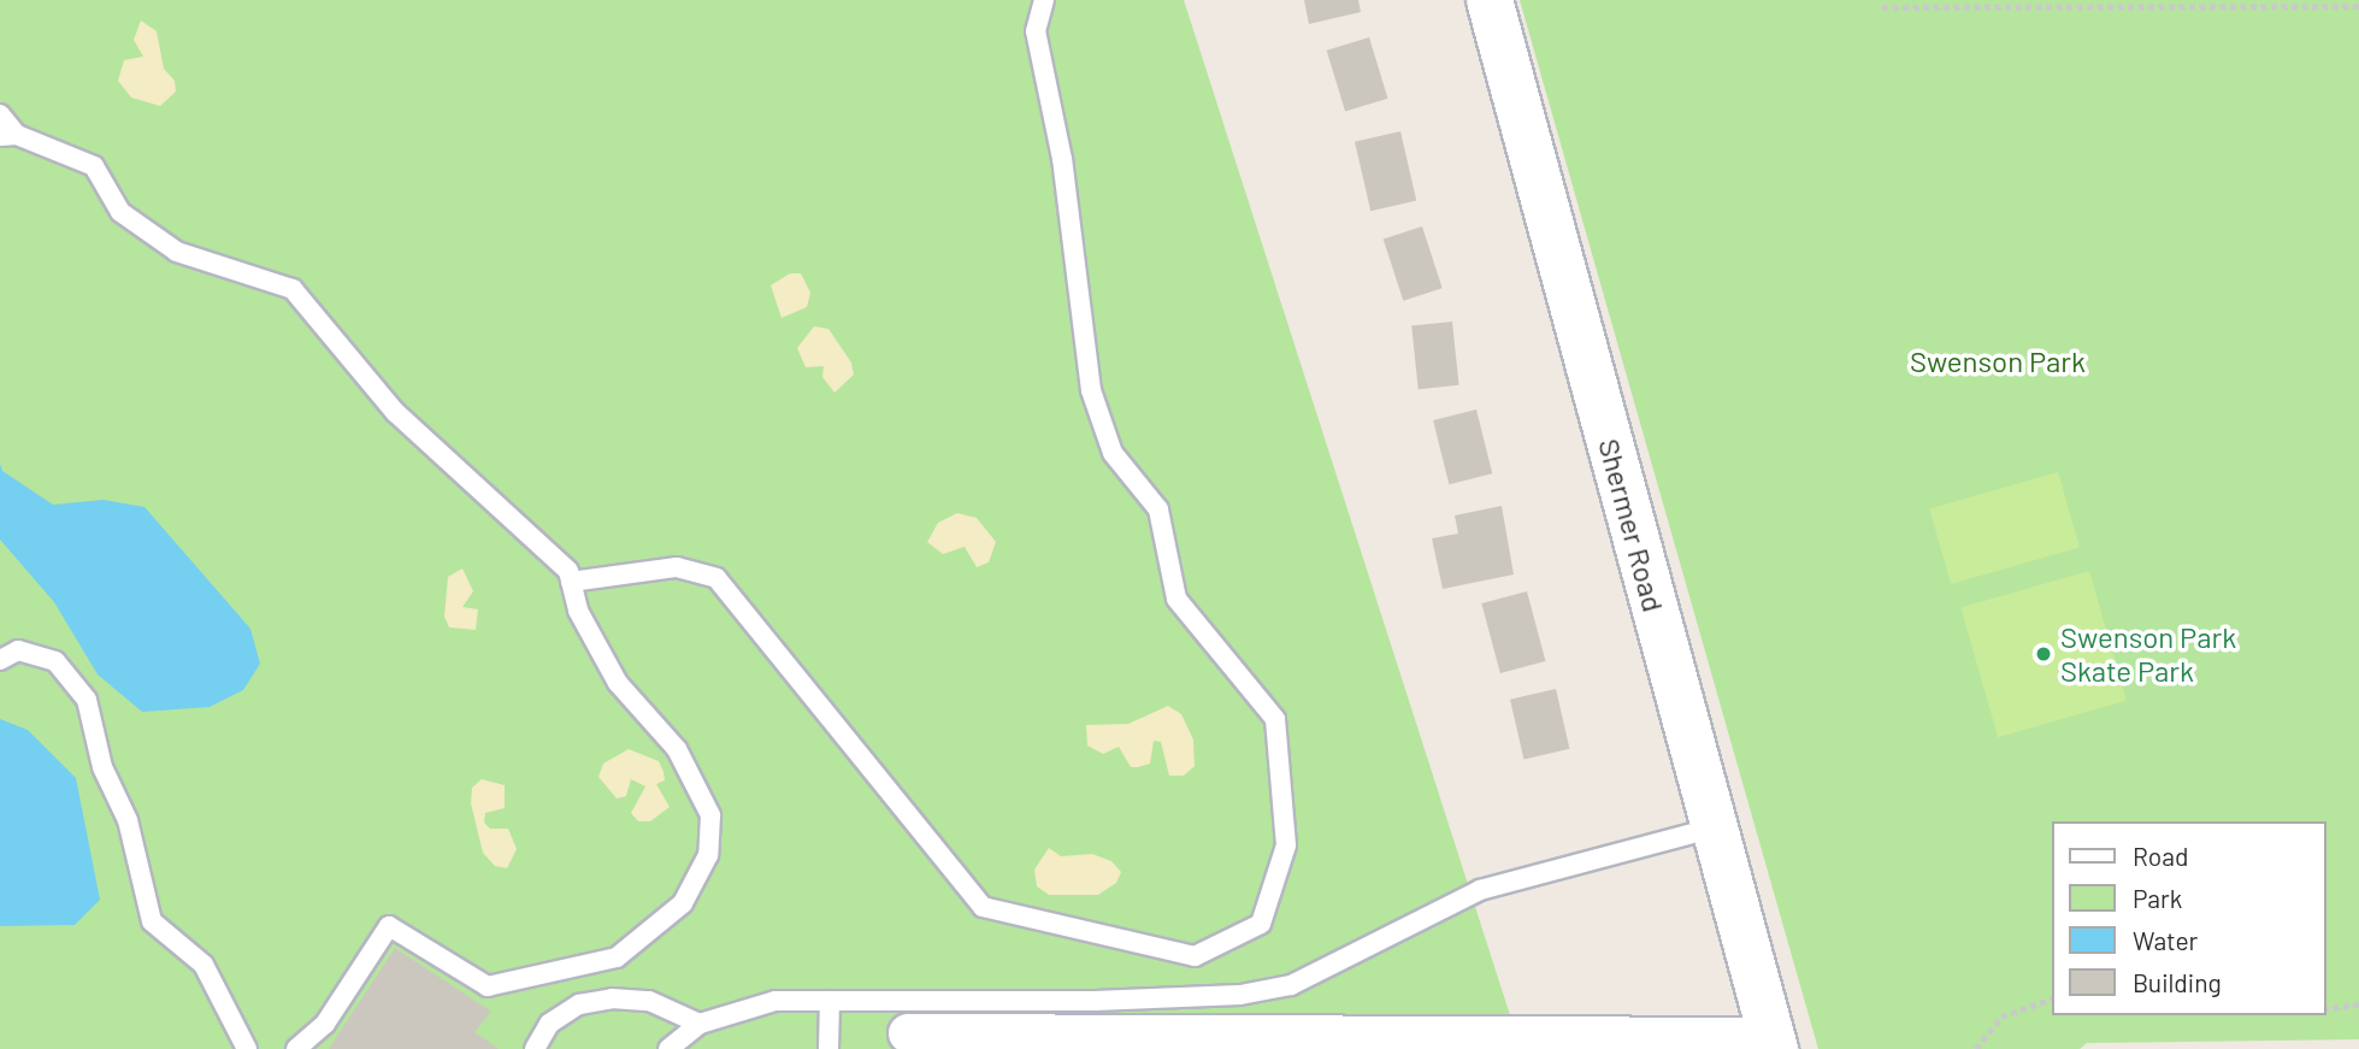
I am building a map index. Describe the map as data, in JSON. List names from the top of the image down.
{
  "streets": {
    "main road": ["Shermer Road"]
  },
  "parks": ["Swenson Park"],
  "places": ["Swenson Park Skate Park"],
  "legend": [
    "Road",
    "Park",
    "Water",
    "Building"
  ]
}
